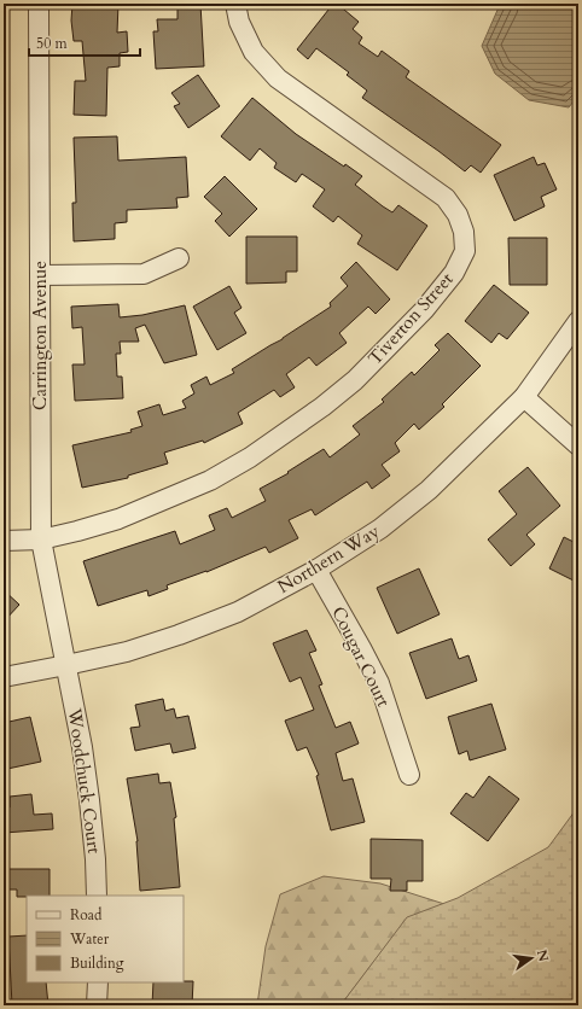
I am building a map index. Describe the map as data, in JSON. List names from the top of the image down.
{
  "streets": {
    "street": [
      "Tiverton Street",
      "Carrington Avenue",
      "Northern Way",
      "Cougar Court",
      "Woodchuck Court"
    ]
  },
  "crossings": [
    ["Tiverton Street", "Carrington Avenue"],
    ["Carrington Avenue", "Northern Way"],
    ["Carrington Avenue", "Woodchuck Court"],
    ["Northern Way", "Cougar Court"],
    ["Northern Way", "Woodchuck Court"]
  ],
  "legend": ["Road", "Water", "Building"],
  "scale_bar": "50 m",
  "north": "right"
}
